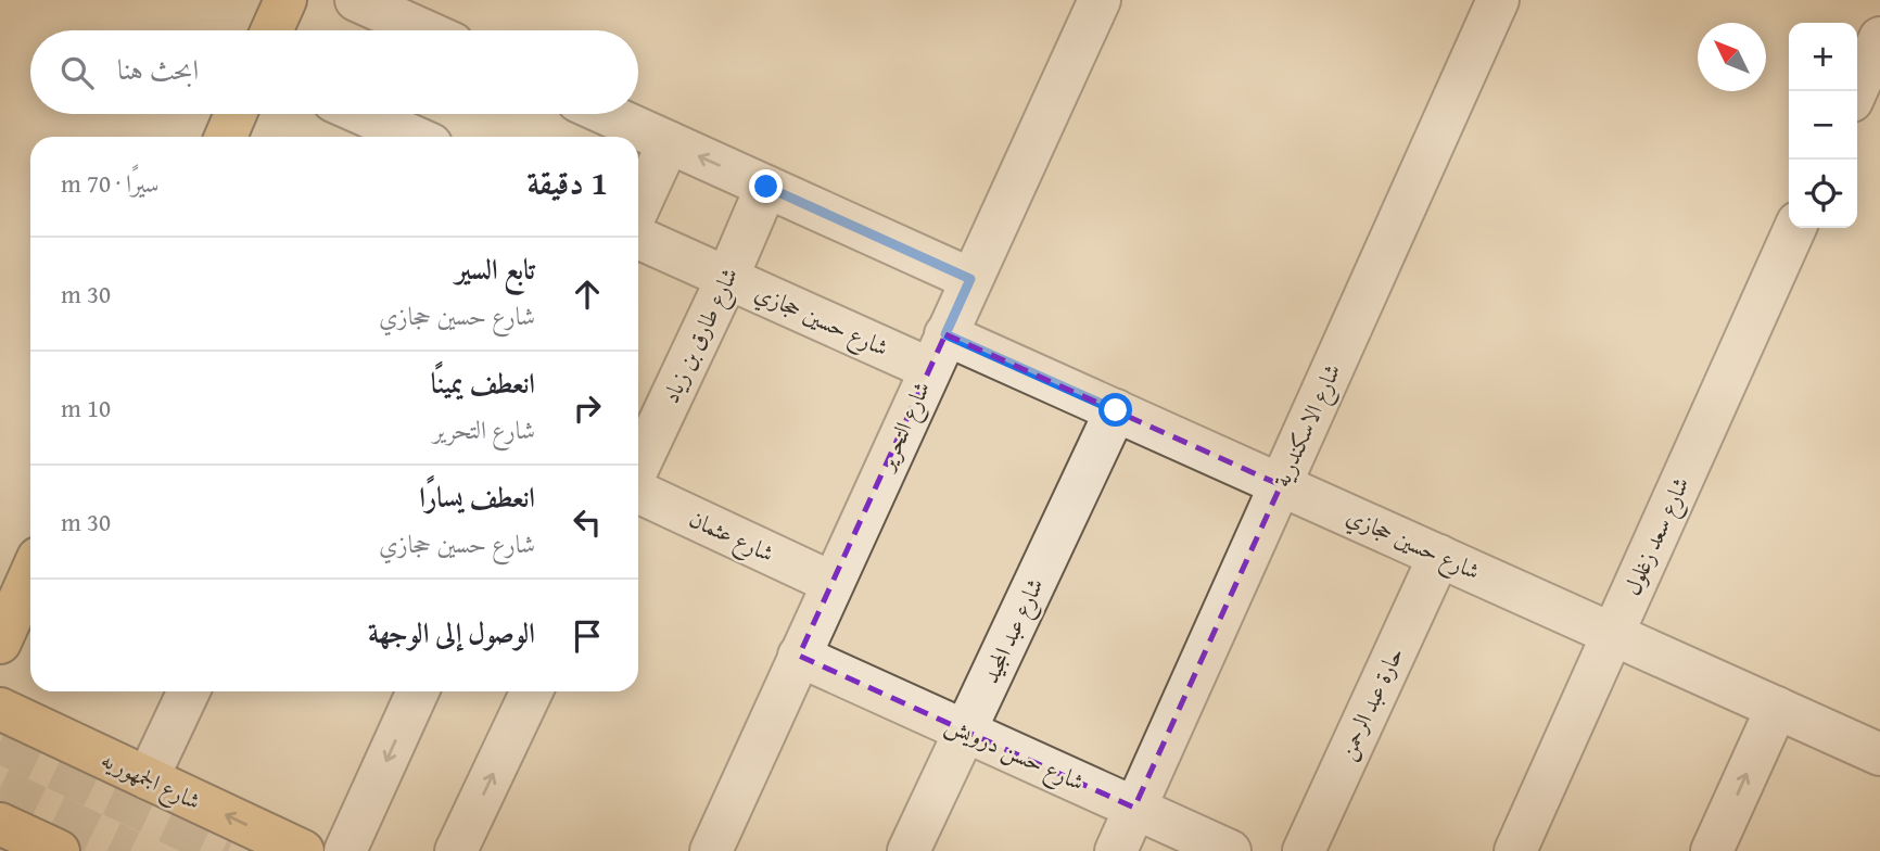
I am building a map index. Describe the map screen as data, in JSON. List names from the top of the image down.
{
  "streets": {
    "main road": ["شارع الجمهوريه"],
    "street": [
      "شارع حسين حجازي",
      "شارع طارق بن زياد",
      "شارع التحرير",
      "شارع الاسكندرية",
      "شارع عثمان",
      "شارع سعد زغلول",
      "شارع عبد المجيد",
      "حارة عبد الرحمن",
      "شارع حسن درويش"
    ]
  },
  "crossings": [
    ["شارع حسين حجازي", "شارع طارق بن زياد"],
    ["شارع حسين حجازي", "شارع التحرير"],
    ["شارع حسين حجازي", "شارع الاسكندرية"],
    ["شارع حسين حجازي", "شارع سعد زغلول"],
    ["شارع حسين حجازي", "شارع عبد المجيد"],
    ["شارع حسين حجازي", "حارة عبد الرحمن"],
    ["شارع التحرير", "شارع عثمان"],
    ["شارع التحرير", "شارع حسن درويش"],
    ["شارع الاسكندرية", "شارع حسن درويش"],
    ["شارع عبد المجيد", "شارع حسن درويش"]
  ],
  "one_way": ["شارع الجمهوريه"],
  "north": "top left",
  "page": {
    "map_buttons": ["+", "−"],
    "search": "ابحث هنا",
    "heading": ["1 دقيقة", "سيرًا · 70 m"],
    "list": [
      ["تابع السير", "شارع حسين حجازي", "30 m"],
      ["انعطف يمينًا", "شارع التحرير", "10 m"],
      ["انعطف يسارًا", "شارع حسين حجازي", "30 m"],
      "الوصول إلى الوجهة"
    ]
  }
}
